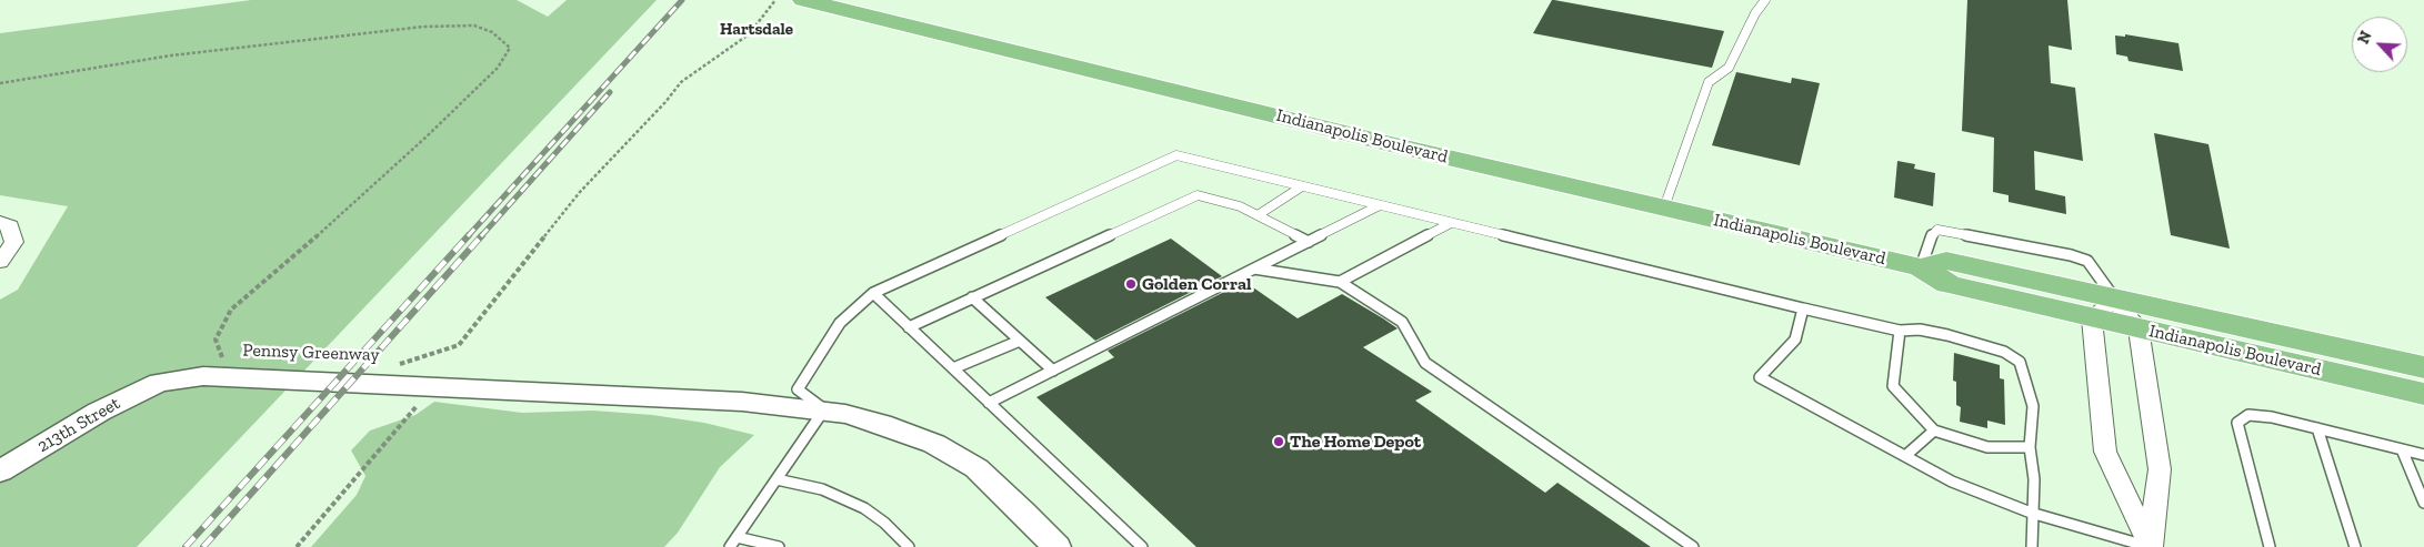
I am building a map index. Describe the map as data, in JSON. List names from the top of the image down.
{
  "streets": {
    "highway": ["Indianapolis Boulevard"],
    "street": ["213th Street"],
    "path": ["Pennsy Greenway"]
  },
  "districts": ["Hartsdale"],
  "places": ["Golden Corral", "The Home Depot"],
  "north": "top left"
}
